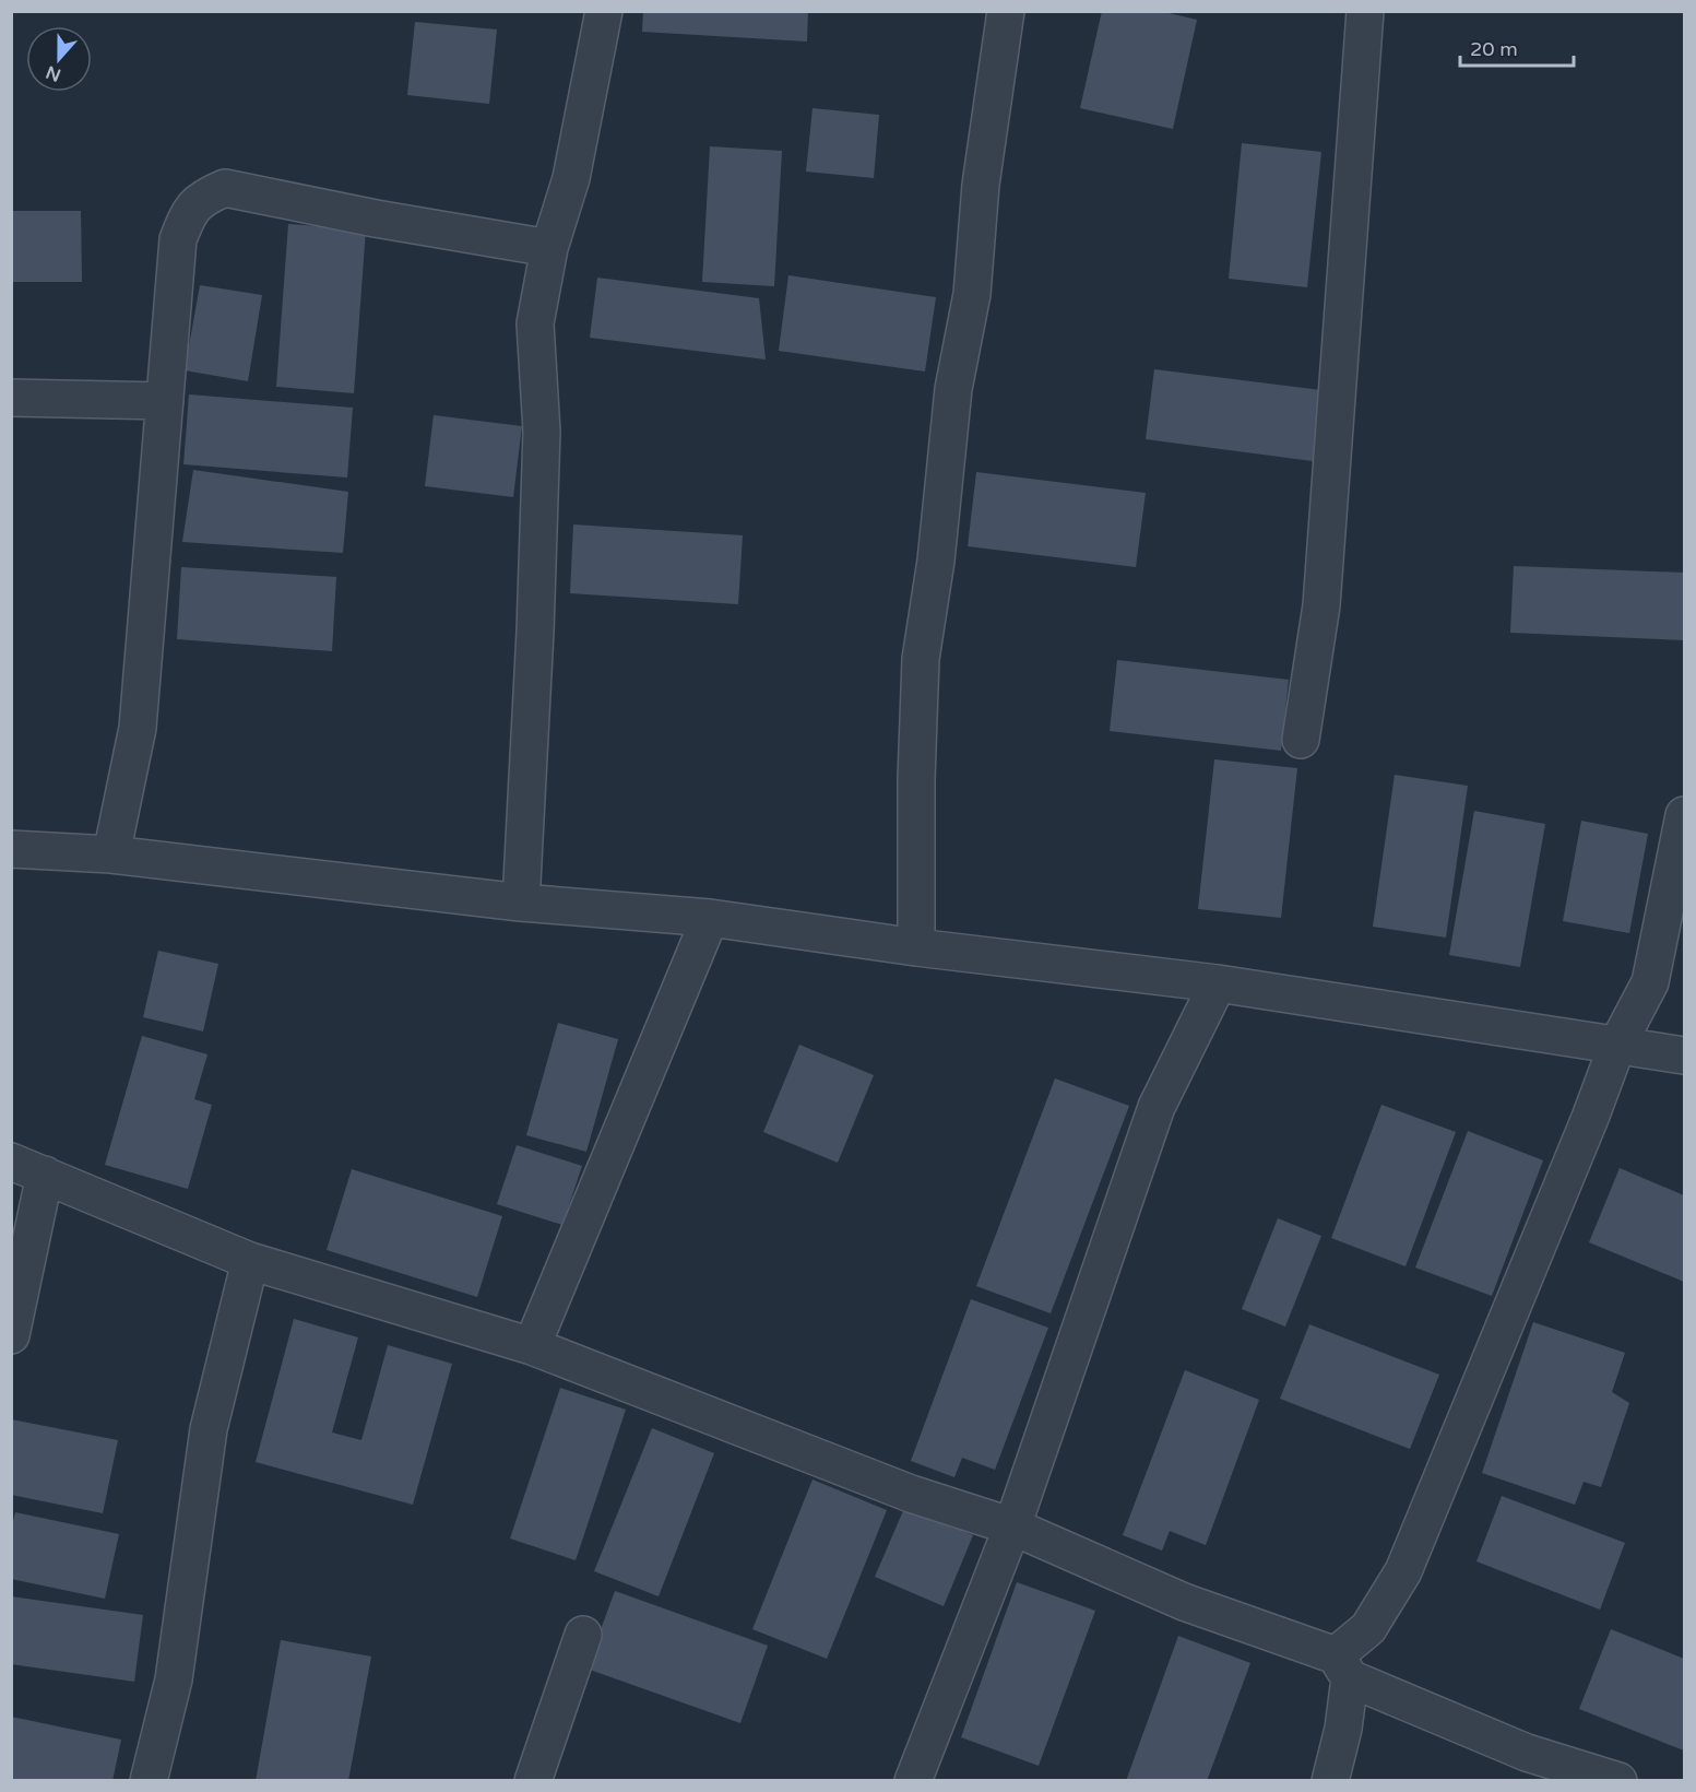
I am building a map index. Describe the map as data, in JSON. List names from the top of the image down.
{
  "scale_bar": "20 m",
  "north": "bottom"
}
